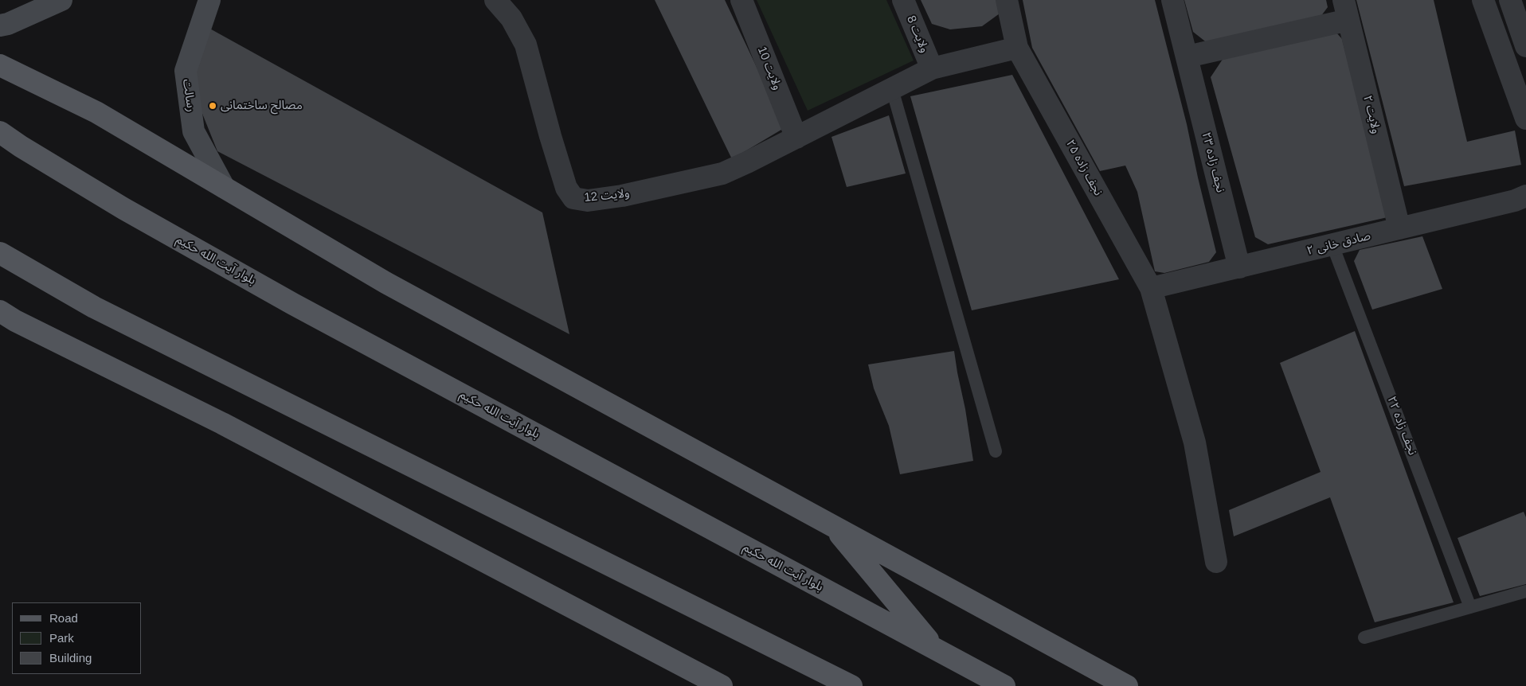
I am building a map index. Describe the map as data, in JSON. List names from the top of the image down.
{
  "streets": {
    "main road": ["رسالت", "بلوار آیت الله حکیم"],
    "street": [
      "ولایت 8",
      "ولایت 10",
      "ولایت ۲",
      "نجف زاده ۲۳",
      "نجف زاده ۲۵",
      "ولایت 12",
      "صادق خانی ۲"
    ],
    "lane": ["نجف زاده ۲۲"]
  },
  "crossings": [
    ["ولایت 10", "ولایت 12"],
    ["ولایت ۲", "صادق خانی ۲"],
    ["نجف زاده ۲۳", "صادق خانی ۲"],
    ["نجف زاده ۲۵", "صادق خانی ۲"],
    ["صادق خانی ۲", "نجف زاده ۲۲"]
  ],
  "places": ["مصالح ساختمانی"],
  "legend": ["Road", "Park", "Building"]
}
